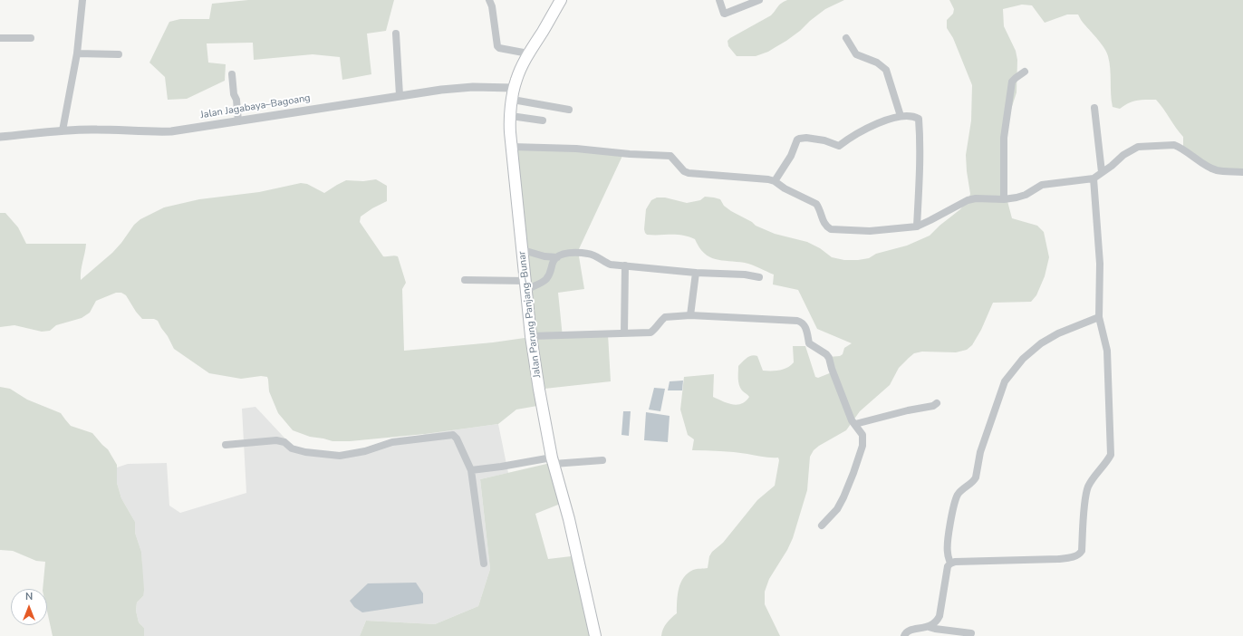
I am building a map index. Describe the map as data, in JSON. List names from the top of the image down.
{
  "streets": {
    "main road": ["Jalan Parung Panjang–Bunar"],
    "street": ["Jalan Jagabaya–Bagoang"]
  },
  "crossings": [
    ["Jalan Jagabaya–Bagoang", "Jalan Parung Panjang–Bunar"]
  ],
  "north": "top"
}
